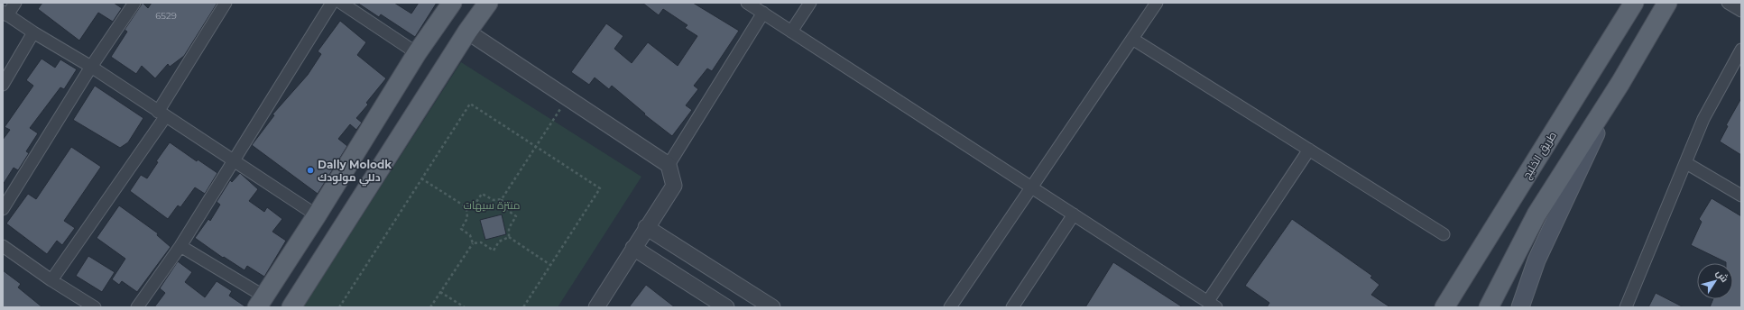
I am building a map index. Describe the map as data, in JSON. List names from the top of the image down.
{
  "streets": {
    "main road": ["طريق الخليج"]
  },
  "parks": ["منتزة سيهات"],
  "places": ["Dally Molodk دللي مولودك"],
  "house_numbers": ["6529"],
  "north": "top right"
}
